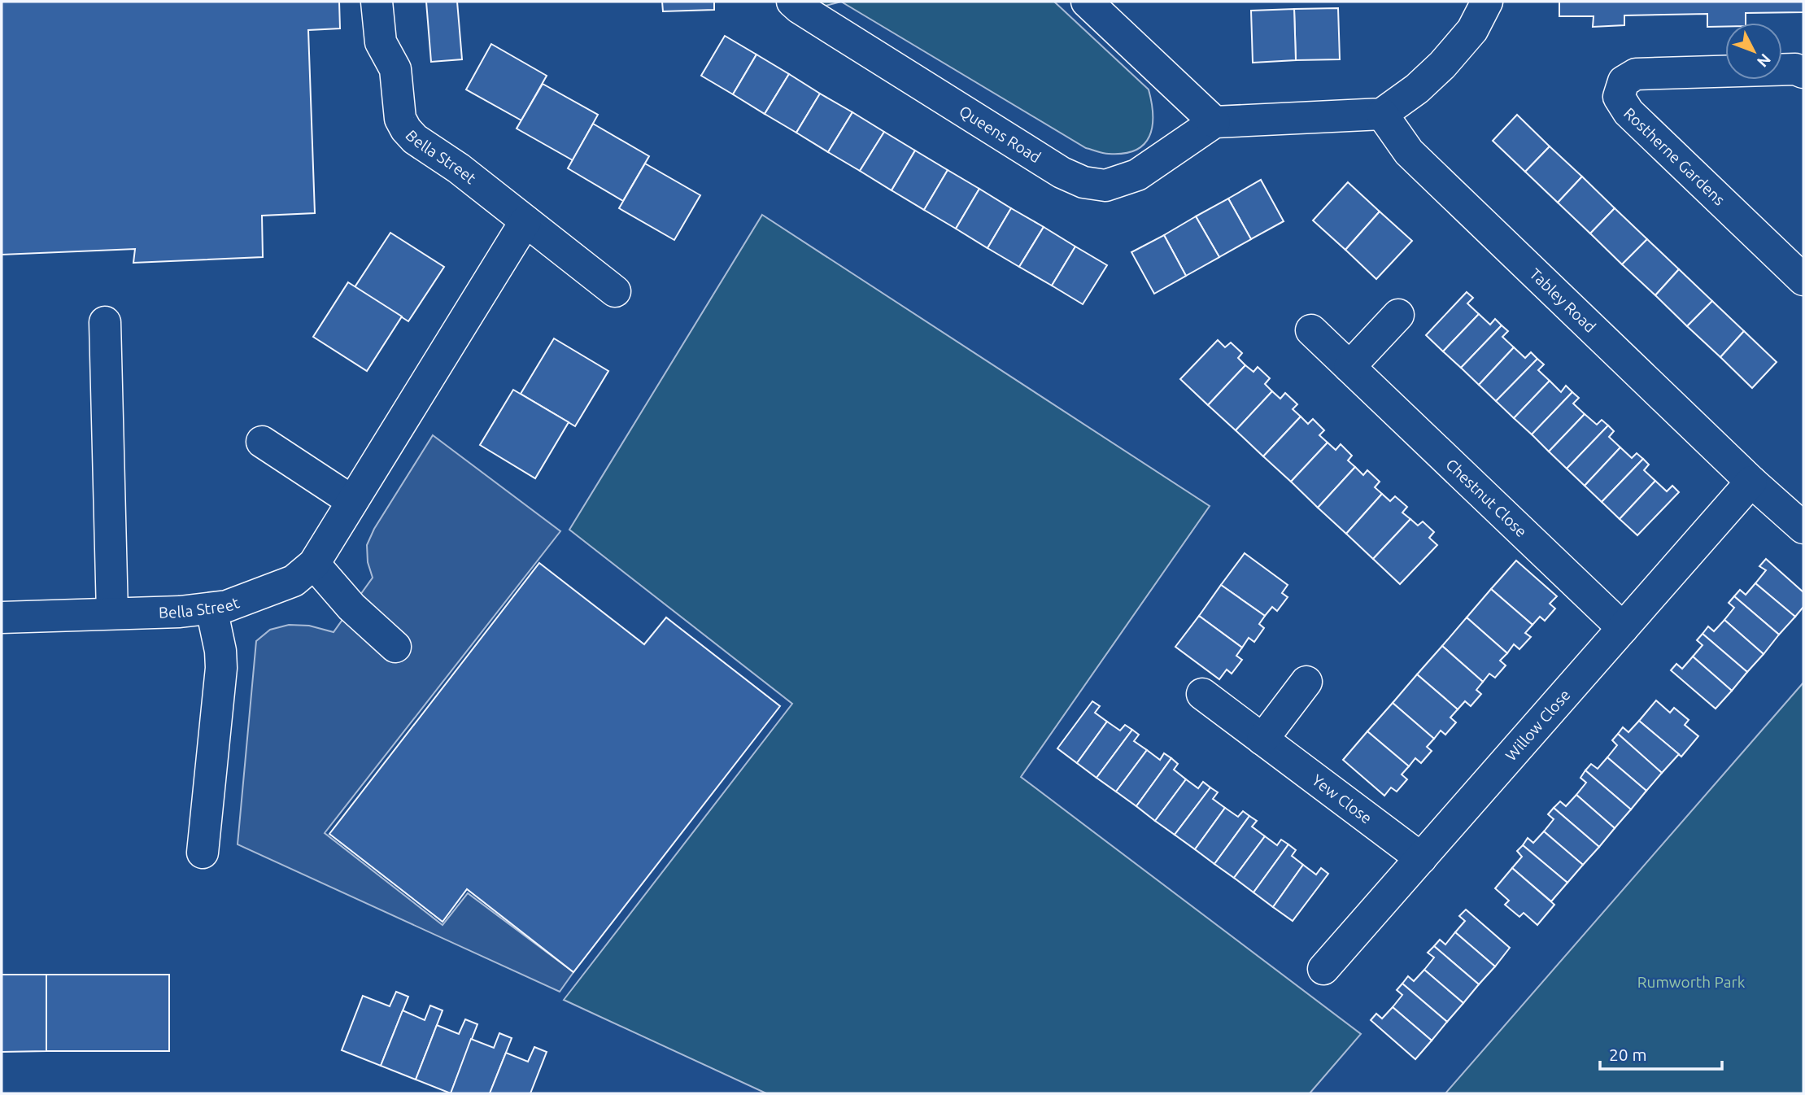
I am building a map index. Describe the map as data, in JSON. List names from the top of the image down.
{
  "streets": {
    "street": [
      "Queens Road",
      "Bella Street",
      "Rostherne Gardens",
      "Tabley Road",
      "Chestnut Close",
      "Willow Close",
      "Yew Close"
    ]
  },
  "crossings": [
    ["Tabley Road", "Willow Close"],
    ["Chestnut Close", "Willow Close"],
    ["Willow Close", "Yew Close"]
  ],
  "parks": ["Rumworth Park"],
  "scale_bar": "20 m",
  "north": "bottom right"
}
